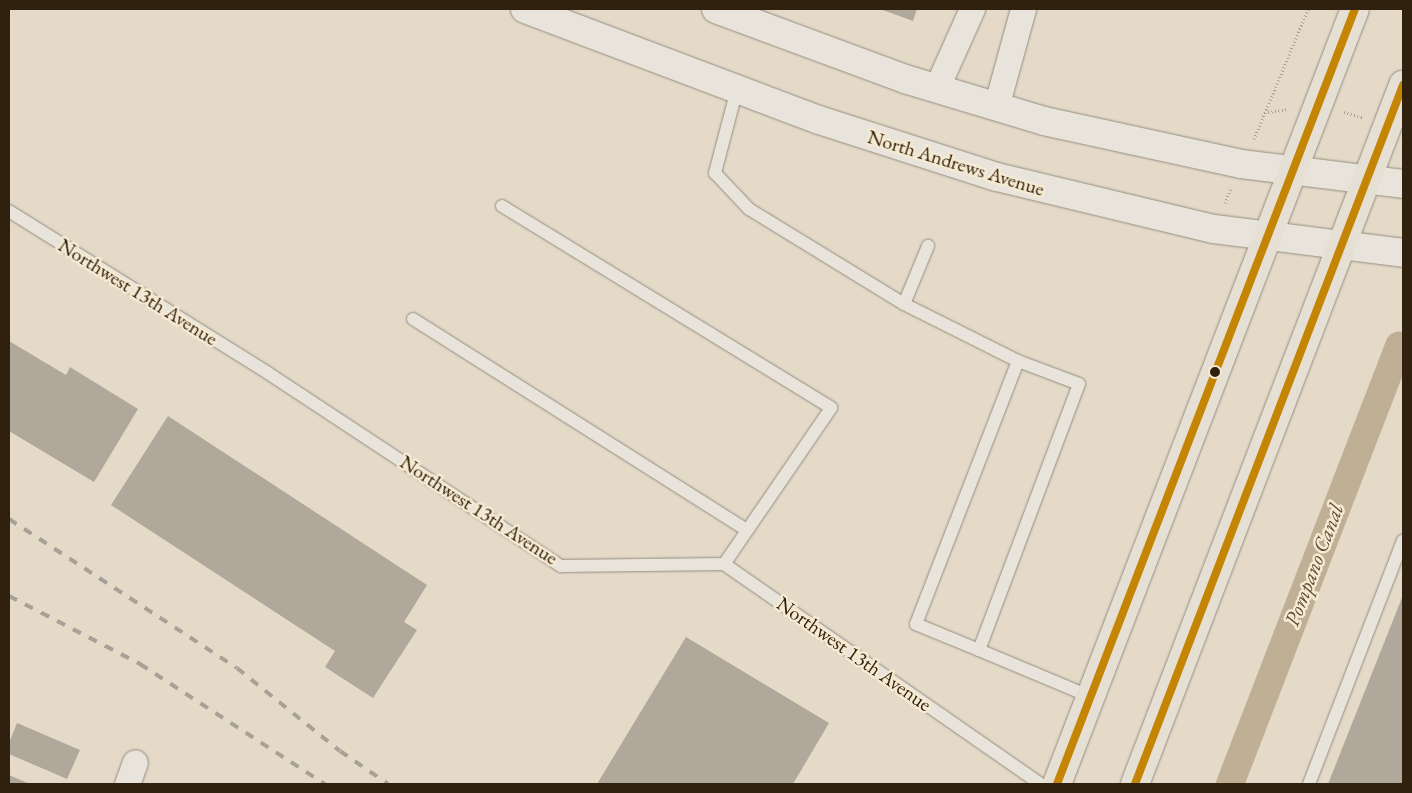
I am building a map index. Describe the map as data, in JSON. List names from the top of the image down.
{
  "streets": {
    "main road": ["North Andrews Avenue"],
    "lane": ["Northwest 13th Avenue"]
  },
  "water": ["Pompano Canal"]
}
